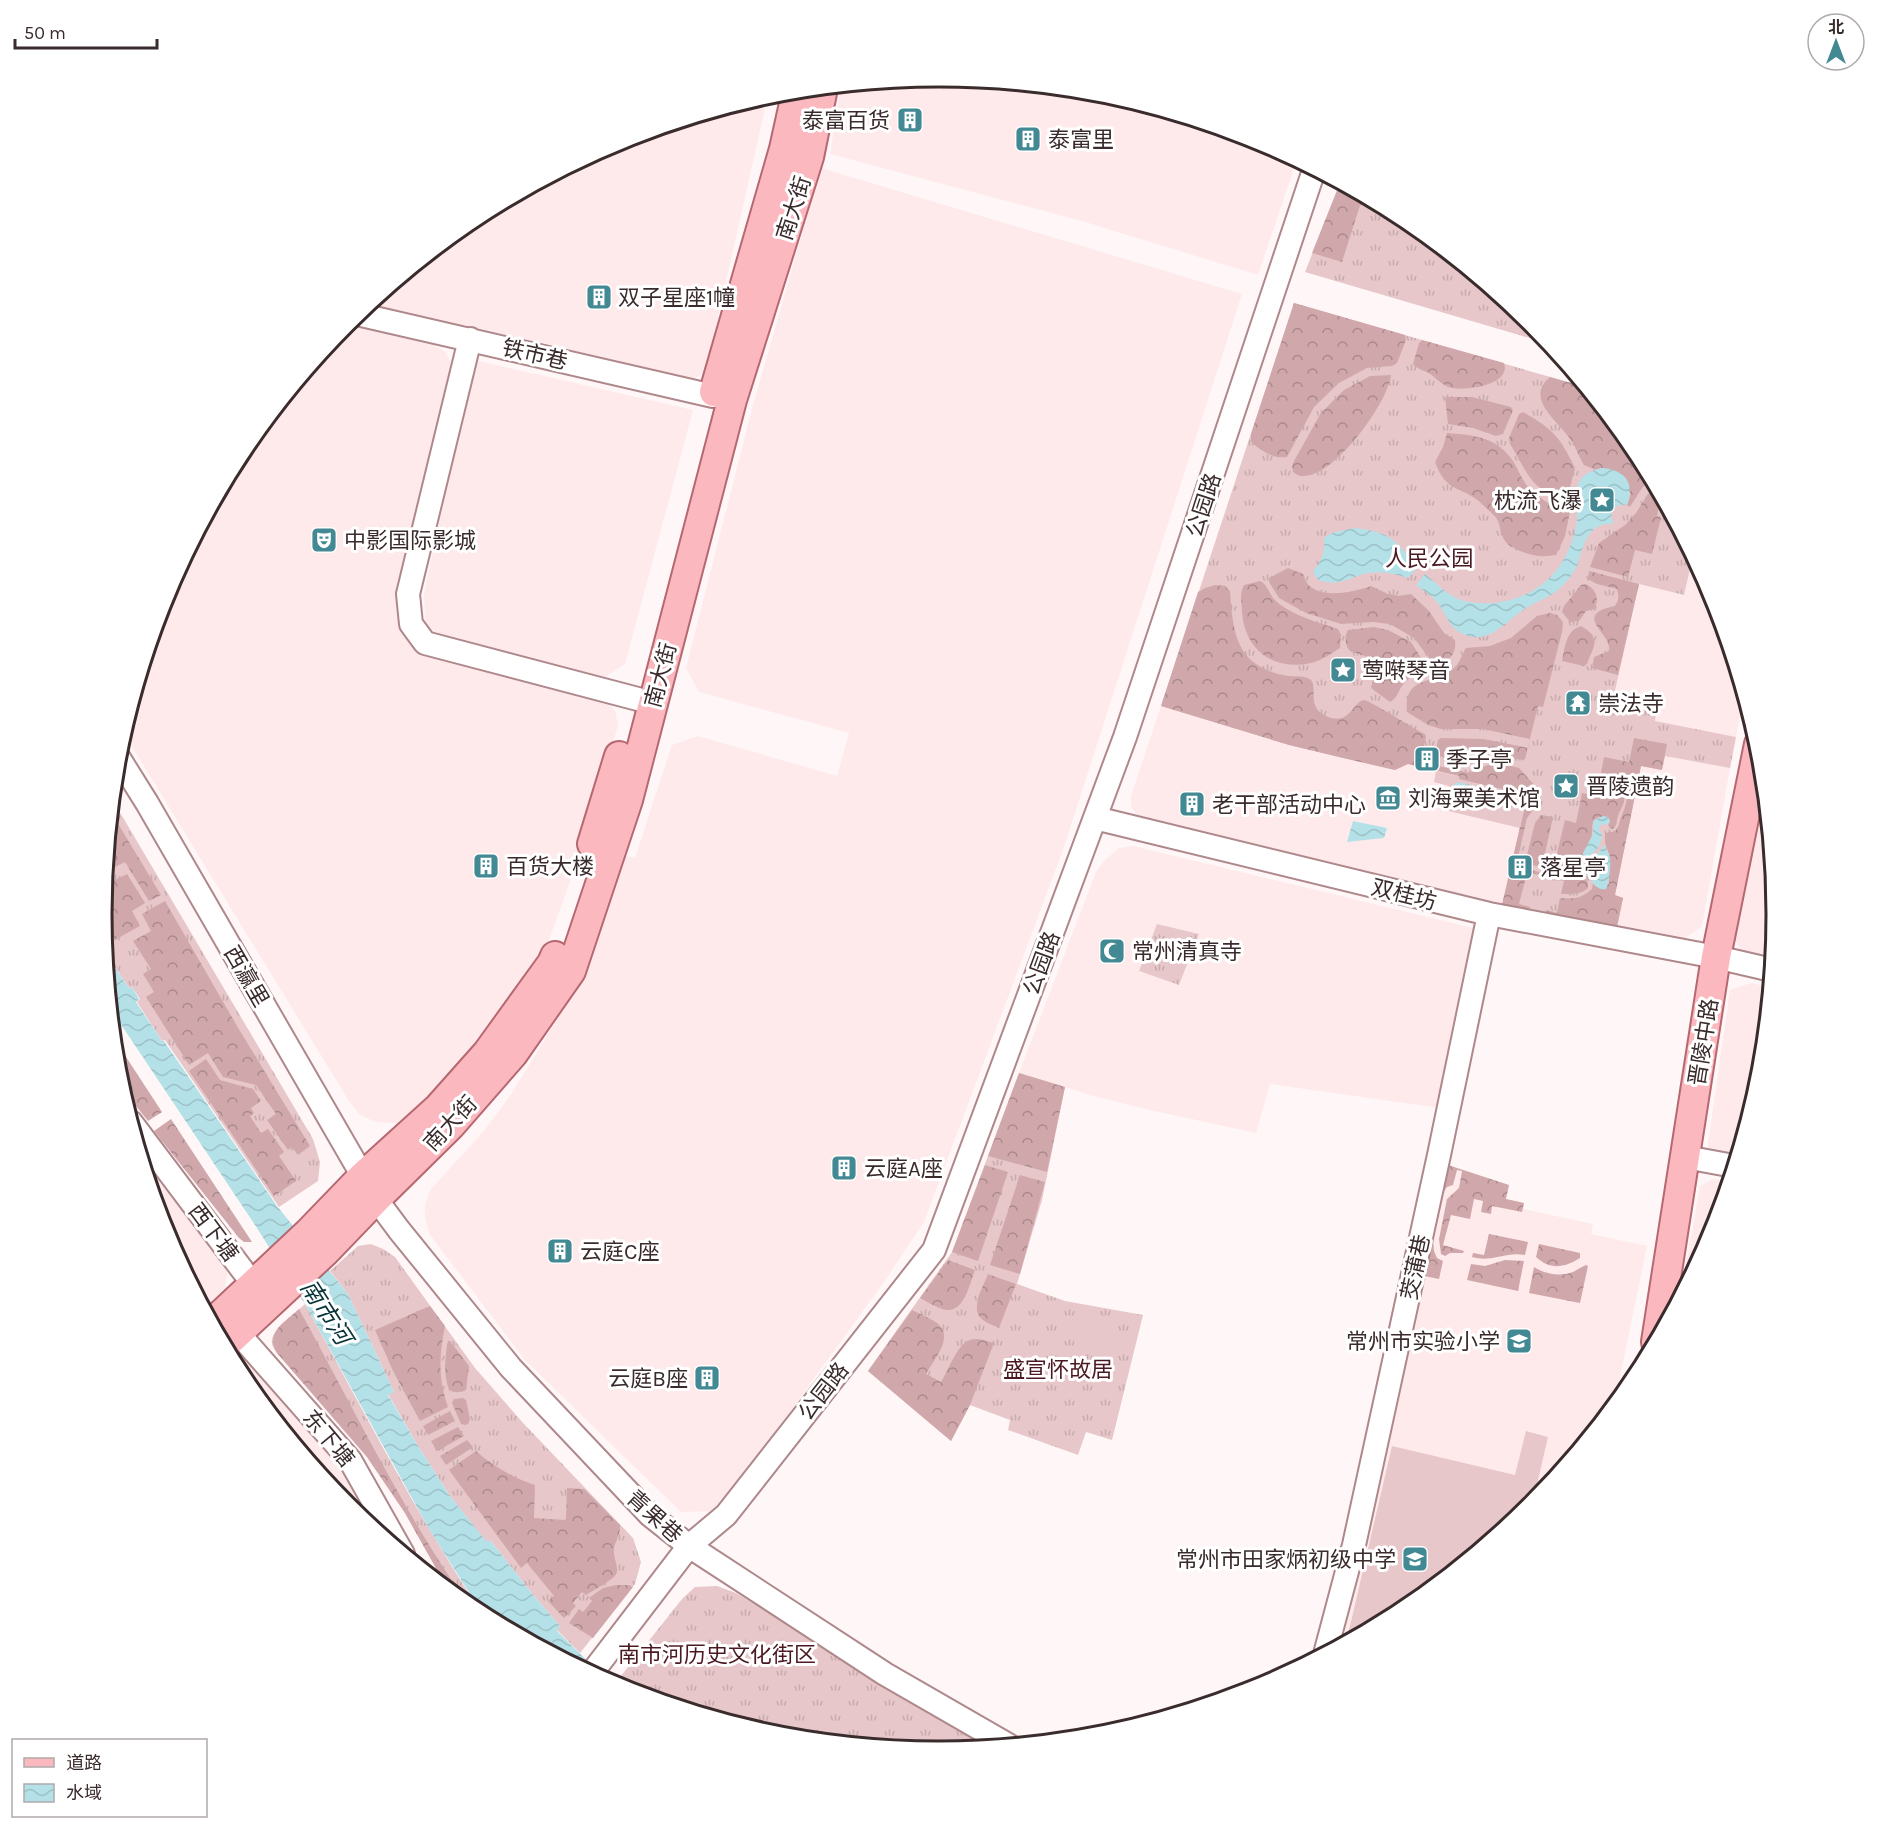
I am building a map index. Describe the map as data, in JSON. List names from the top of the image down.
{
  "streets": {
    "main road": ["南大街", "晋陵中路"],
    "street": [
      "铁市巷",
      "公园路",
      "双桂坊",
      "西瀛里",
      "西下塘",
      "茭蒲巷",
      "东下塘",
      "青果巷"
    ]
  },
  "crossings": [
    ["南大街", "铁市巷"],
    ["南大街", "西瀛里"],
    ["南大街", "西下塘"],
    ["南大街", "青果巷"],
    ["公园路", "双桂坊"],
    ["公园路", "青果巷"],
    ["双桂坊", "晋陵中路"],
    ["双桂坊", "茭蒲巷"],
    ["西瀛里", "青果巷"]
  ],
  "water": ["南市河"],
  "parks": ["人民公园", "盛宣怀故居", "南市河历史文化街区"],
  "places": {
    "building": [
      "泰富百货",
      "泰富里",
      "双子星座1幢",
      "季子亭",
      "老干部活动中心",
      "百货大楼",
      "落星亭",
      "云庭A座",
      "云庭C座",
      "云庭B座"
    ],
    "place": ["枕流飞瀑", "莺啭琴音", "晋陵遗韵"],
    "theatre": ["中影国际影城"],
    "temple": ["崇法寺"],
    "museum": ["刘海粟美术馆"],
    "mosque": ["常州清真寺"],
    "school or university": ["常州市实验小学", "常州市田家炳初级中学"]
  },
  "legend": ["道路", "水域"],
  "scale_bar": "50 m",
  "north": "top"
}
